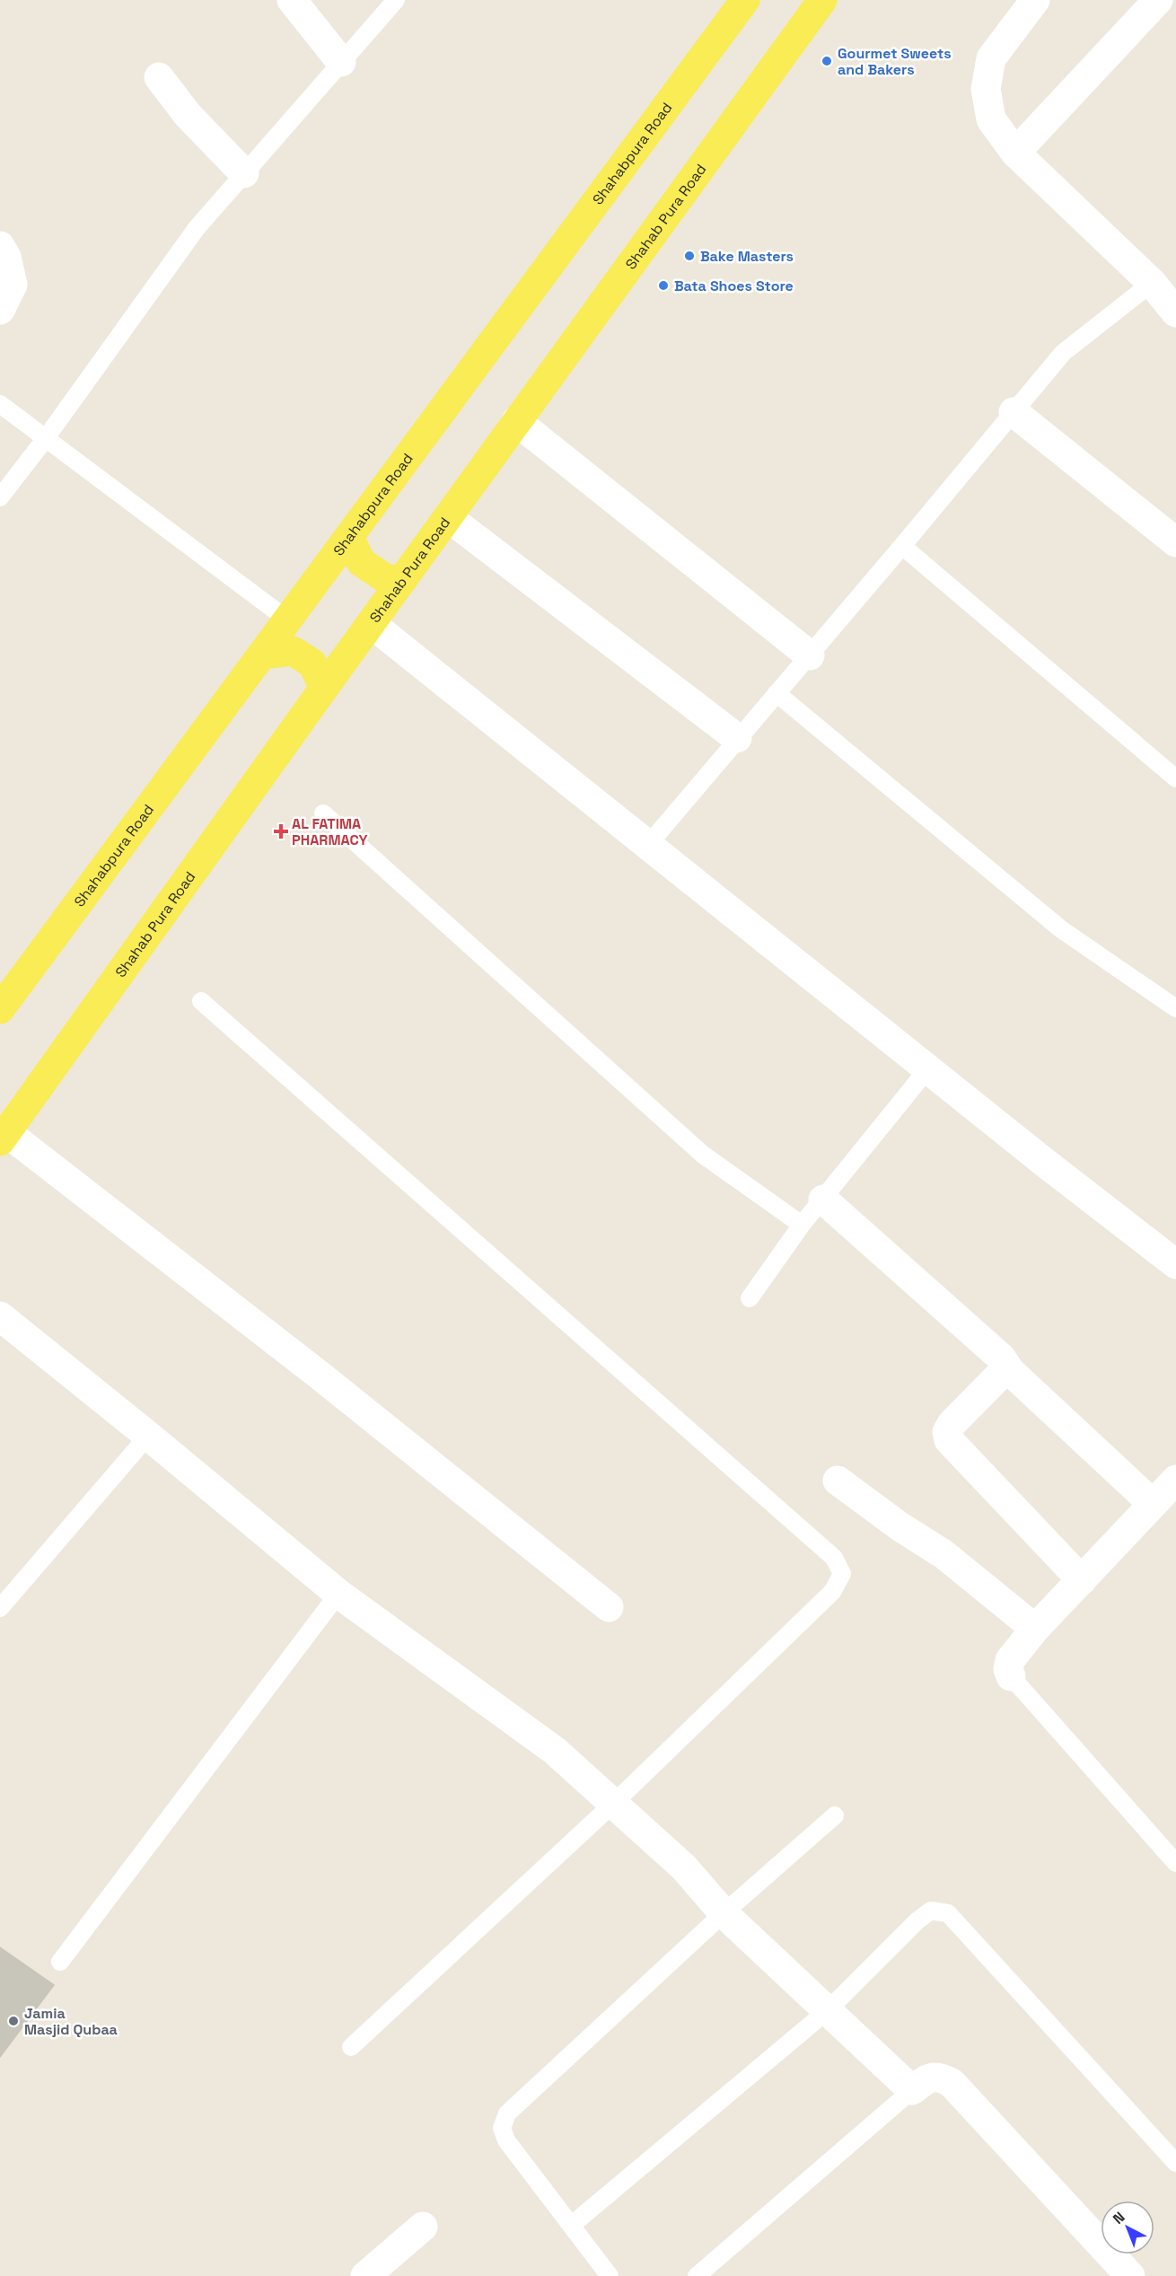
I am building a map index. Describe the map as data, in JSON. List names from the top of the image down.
{
  "streets": {
    "main road": ["Shahabpura Road", "Shahab Pura Road"]
  },
  "places": {
    "other": [
      "Gourmet Sweets and Bakers",
      "Bake Masters",
      "Bata Shoes Store",
      "Jamia Masjid Qubaa"
    ],
    "health": ["AL FATIMA PHARMACY"]
  },
  "north": "top left"
}
